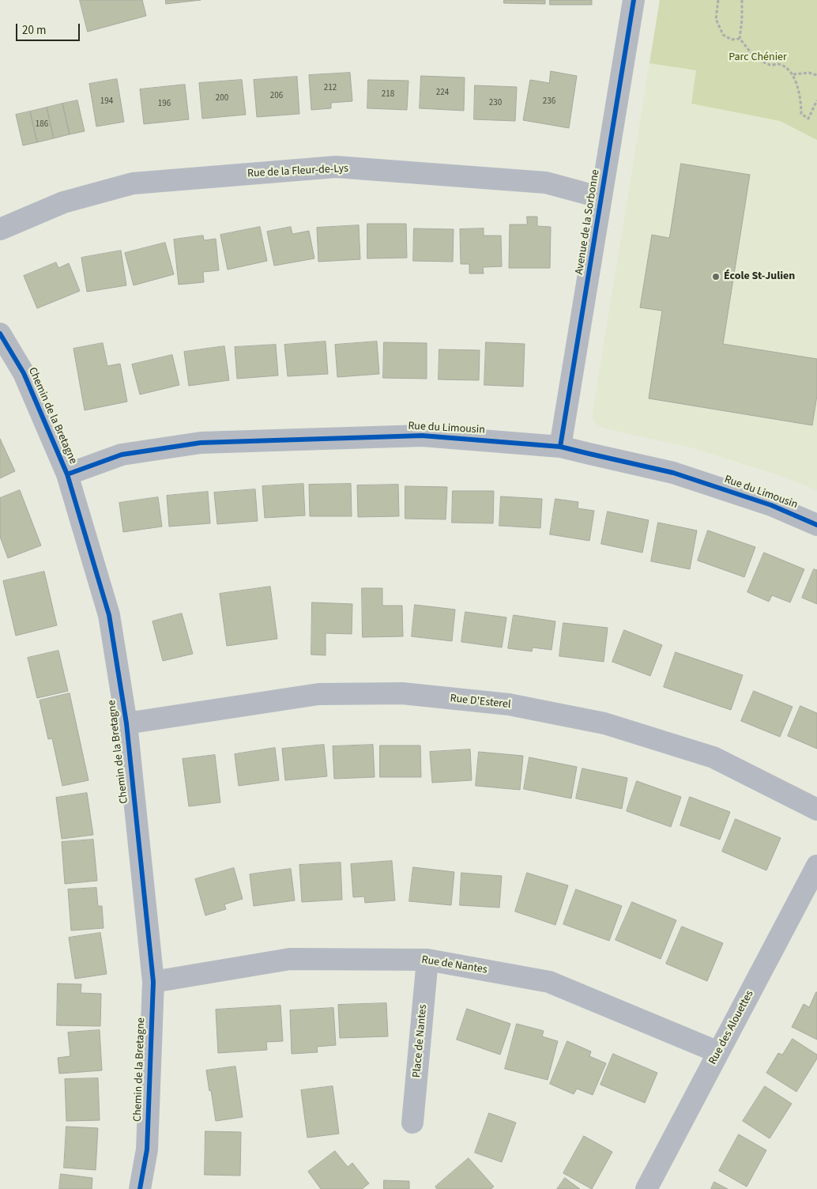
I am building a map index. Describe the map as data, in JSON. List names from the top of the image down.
{
  "streets": {
    "street": [
      "Rue de la Fleur-de-Lys",
      "Avenue de la Sorbonne",
      "Chemin de la Bretagne",
      "Rue du Limousin",
      "Rue D'Esterel",
      "Rue de Nantes",
      "Rue des Alouettes",
      "Place de Nantes"
    ]
  },
  "crossings": [
    ["Rue de la Fleur-de-Lys", "Avenue de la Sorbonne"],
    ["Avenue de la Sorbonne", "Rue du Limousin"],
    ["Chemin de la Bretagne", "Rue du Limousin"],
    ["Chemin de la Bretagne", "Rue D'Esterel"],
    ["Chemin de la Bretagne", "Rue de Nantes"],
    ["Rue de Nantes", "Rue des Alouettes"],
    ["Rue de Nantes", "Place de Nantes"]
  ],
  "parks": ["Parc Chénier"],
  "places": ["École St-Julien"],
  "house_numbers": [
    "212",
    "224",
    "218",
    "206",
    "200",
    "194",
    "236",
    "230",
    "196",
    "186"
  ],
  "scale_bar": "20 m"
}
